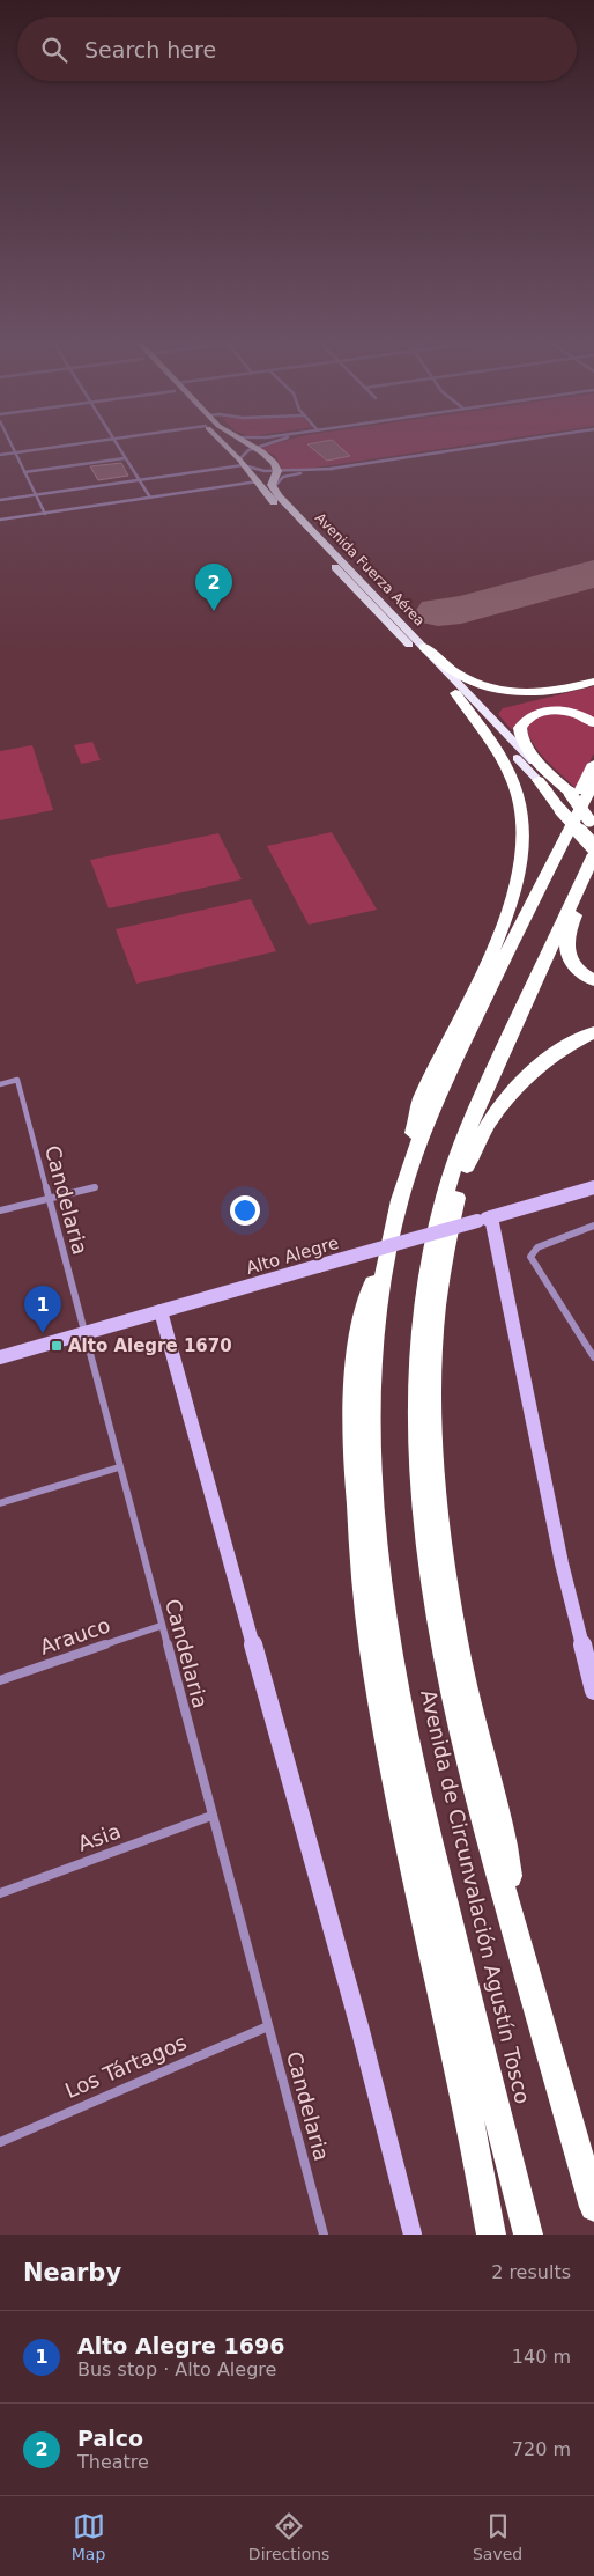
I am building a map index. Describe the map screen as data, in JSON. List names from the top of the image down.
{
  "streets": {
    "highway": ["Avenida de Circunvalación Agustín Tosco"],
    "main road": ["Avenida Fuerza Aérea"],
    "street": [
      "Candelaria",
      "Alto Alegre",
      "Arauco",
      "Asia",
      "Los Tártagos"
    ]
  },
  "crossings": [
    ["Candelaria", "Alto Alegre"],
    ["Candelaria", "Arauco"],
    ["Candelaria", "Asia"],
    ["Candelaria", "Los Tártagos"]
  ],
  "places": {
    "transit": ["Alto Alegre 1670"]
  },
  "page": {
    "search": "Search here",
    "pins": ["2", "1"],
    "heading": ["Nearby", "2 results"],
    "list": [
      {
        "mark": "1",
        "name": "Alto Alegre 1696",
        "note": "Bus stop · Alto Alegre",
        "value": "140 m"
      },
      {
        "mark": "2",
        "name": "Palco",
        "note": "Theatre",
        "value": "720 m"
      }
    ],
    "nav": ["Map", "Directions", "Saved"]
  }
}
